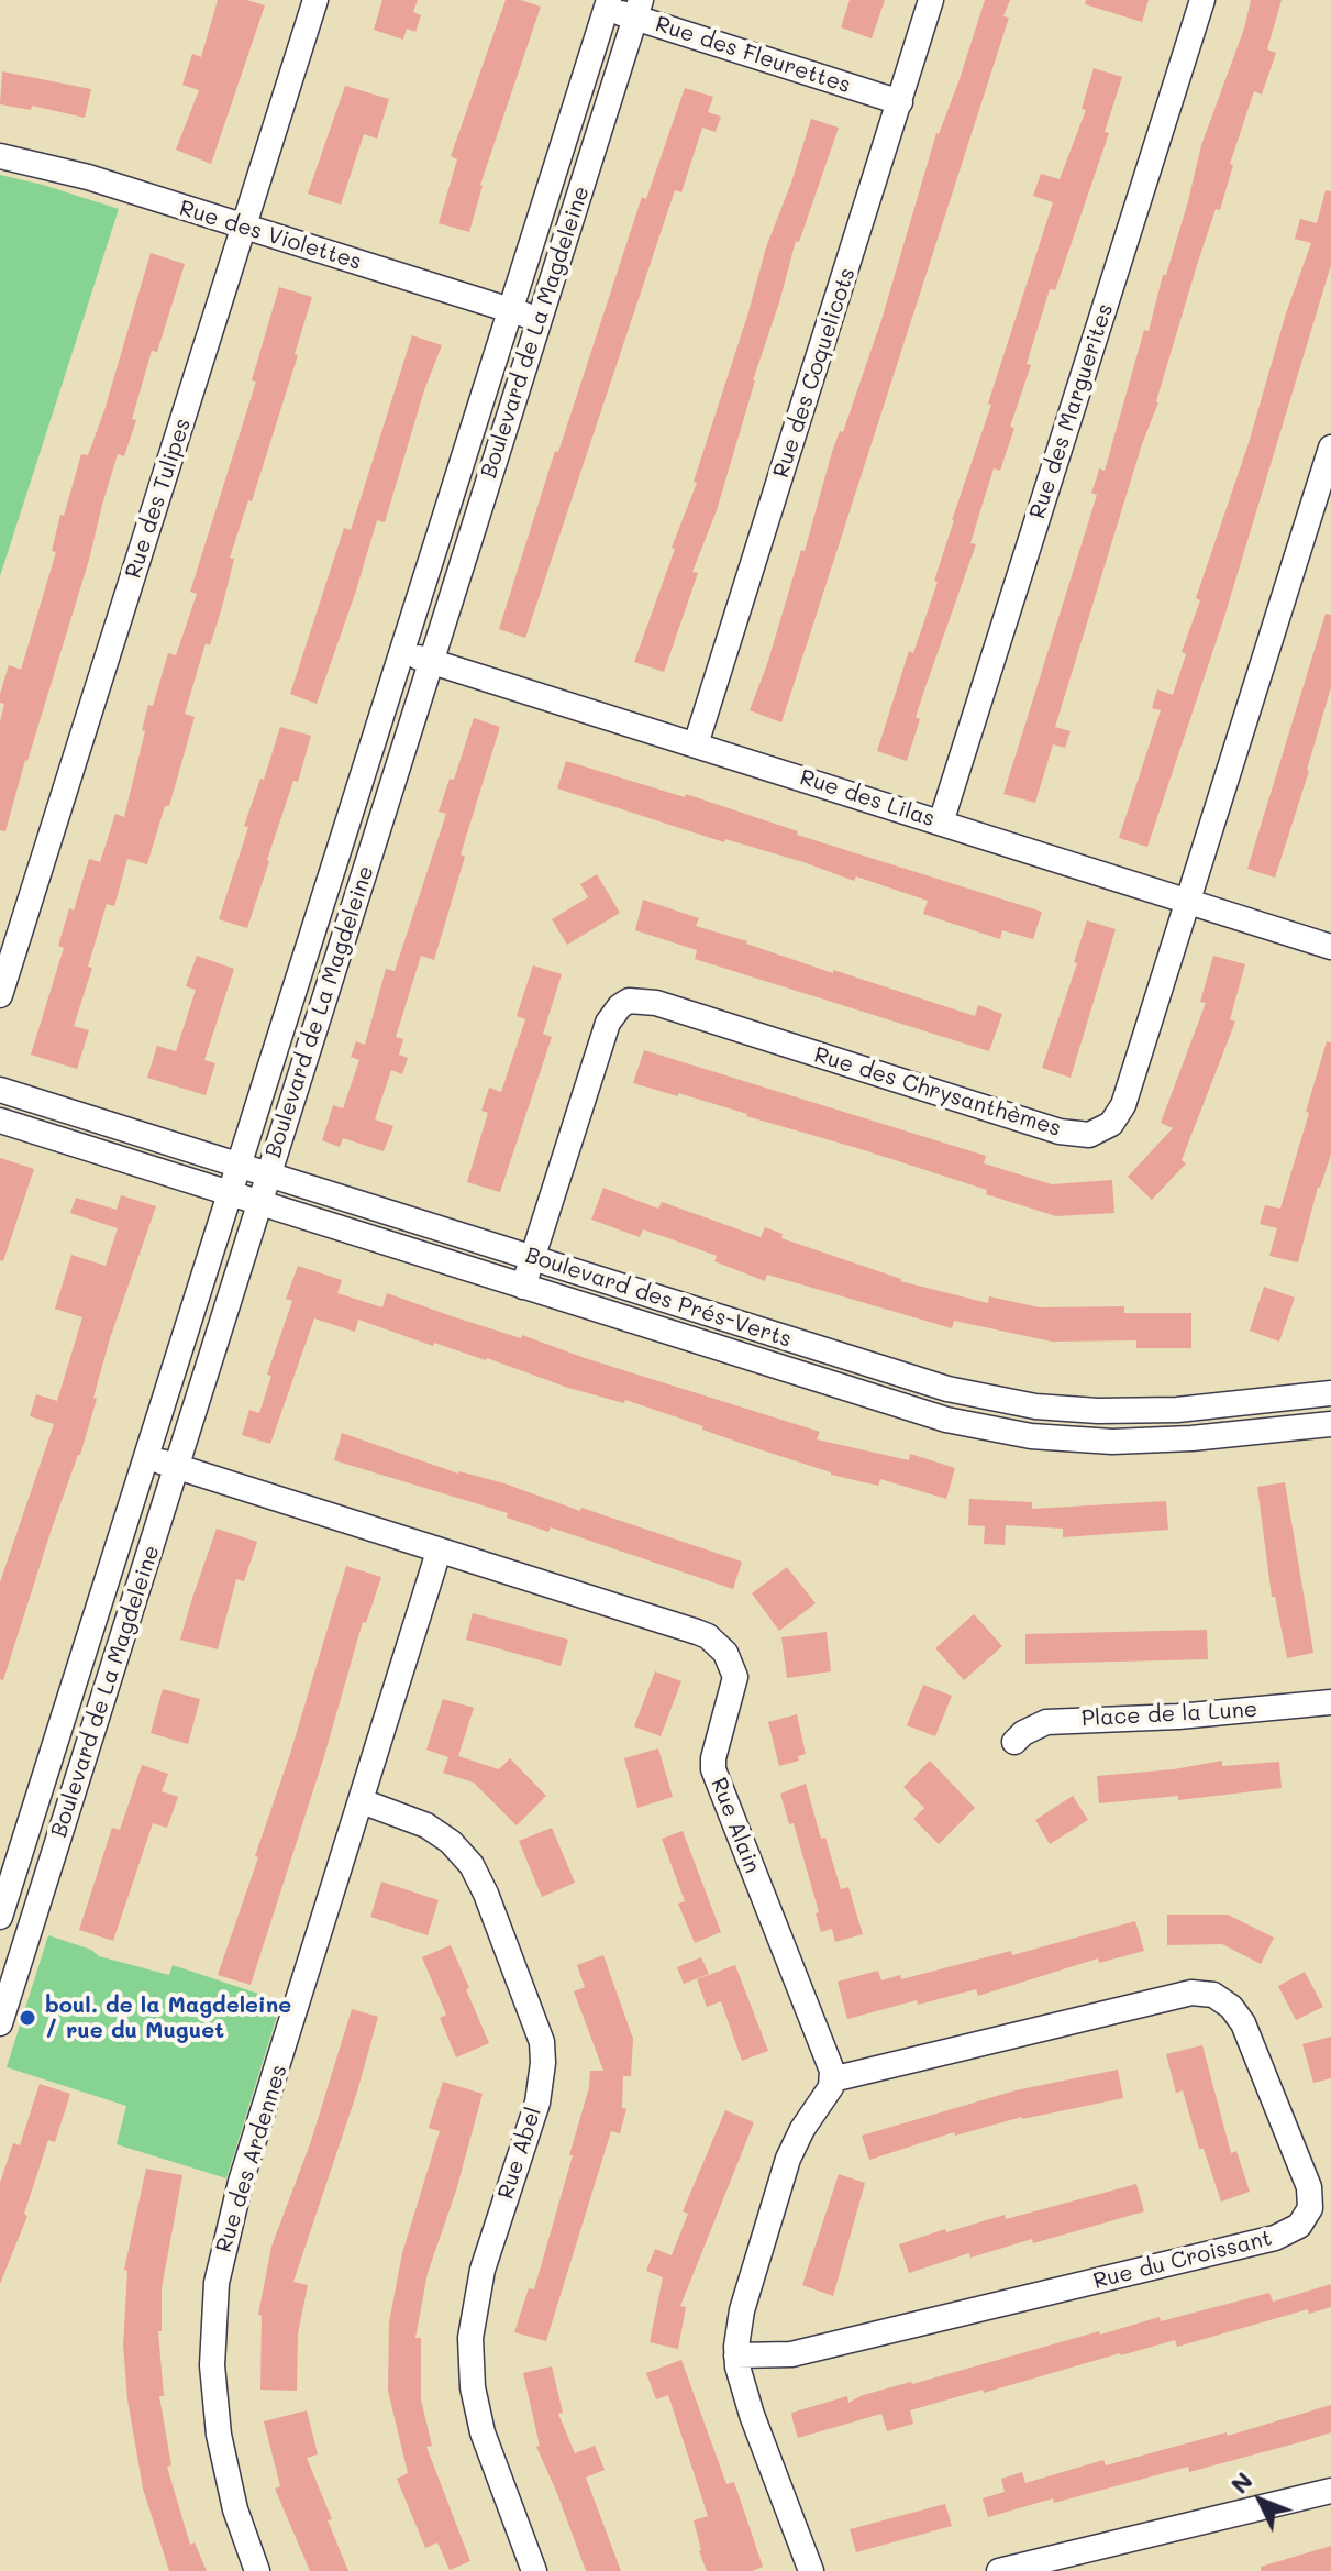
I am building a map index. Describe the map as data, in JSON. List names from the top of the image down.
{
  "streets": {
    "street": [
      "Rue des Fleurettes",
      "Rue des Violettes",
      "Boulevard de La Magdeleine",
      "Rue des Coquelicots",
      "Rue des Marguerites",
      "Rue des Tulipes",
      "Rue des Lilas",
      "Rue des Chrysanthèmes",
      "Boulevard des Prés-Verts",
      "Place de la Lune",
      "Rue Alain",
      "Rue Abel",
      "Rue des Ardennes",
      "Rue du Croissant"
    ]
  },
  "crossings": [
    ["Rue des Fleurettes", "Boulevard de La Magdeleine"],
    ["Rue des Fleurettes", "Rue des Coquelicots"],
    ["Rue des Violettes", "Boulevard de La Magdeleine"],
    ["Rue des Violettes", "Rue des Tulipes"],
    ["Boulevard de La Magdeleine", "Rue des Lilas"],
    ["Boulevard de La Magdeleine", "Boulevard des Prés-Verts"],
    ["Boulevard de La Magdeleine", "Rue Alain"],
    ["Rue des Coquelicots", "Rue des Lilas"],
    ["Rue des Marguerites", "Rue des Lilas"],
    ["Rue des Lilas", "Rue des Chrysanthèmes"],
    ["Rue des Chrysanthèmes", "Boulevard des Prés-Verts"],
    ["Rue Alain", "Rue des Ardennes"],
    ["Rue Alain", "Rue du Croissant"],
    ["Rue Abel", "Rue des Ardennes"]
  ],
  "places": ["boul. de la Magdeleine / rue du Muguet"],
  "north": "top left"
}
